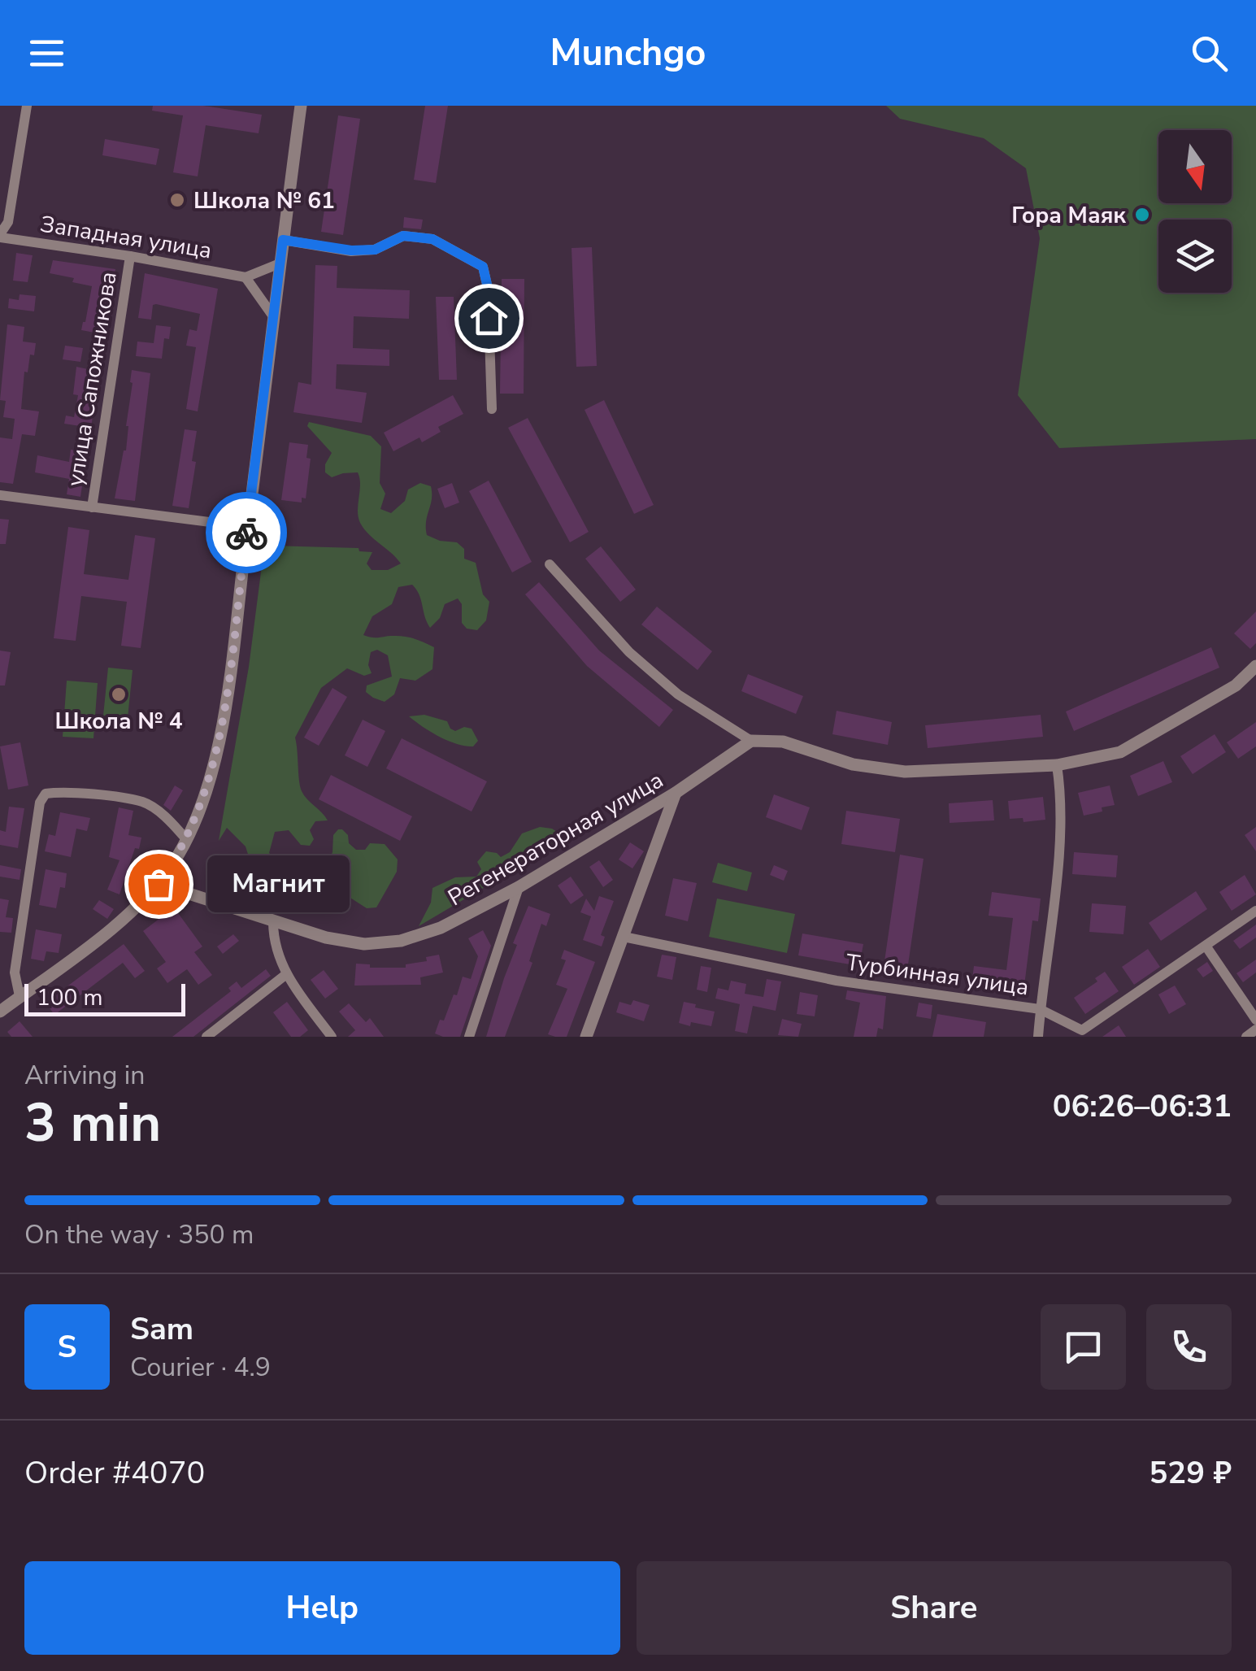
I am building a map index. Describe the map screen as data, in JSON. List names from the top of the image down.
{
  "streets": {
    "street": [
      "Западная улица",
      "улица Сапожникова",
      "Регенераторная улица",
      "Турбинная улица"
    ]
  },
  "crossings": [
    ["Западная улица", "улица Сапожникова"]
  ],
  "places": [
    "Школа № 61",
    "Гора Маяк",
    "Школа № 4",
    "Магнит"
  ],
  "scale_bar": "100 m",
  "north": "bottom",
  "page": {
    "header": "Munchgo",
    "bubble": "Магнит",
    "scale": "100 m",
    "heading": ["3 min", "Arriving in", "06:26–06:31"],
    "panel": [
      "Sam",
      "Courier · 4.9",
      "Order #4070",
      "529 ₽"
    ],
    "bar": "On the way · 350 m",
    "round": "S",
    "buttons": ["Help", "Share"]
  }
}
